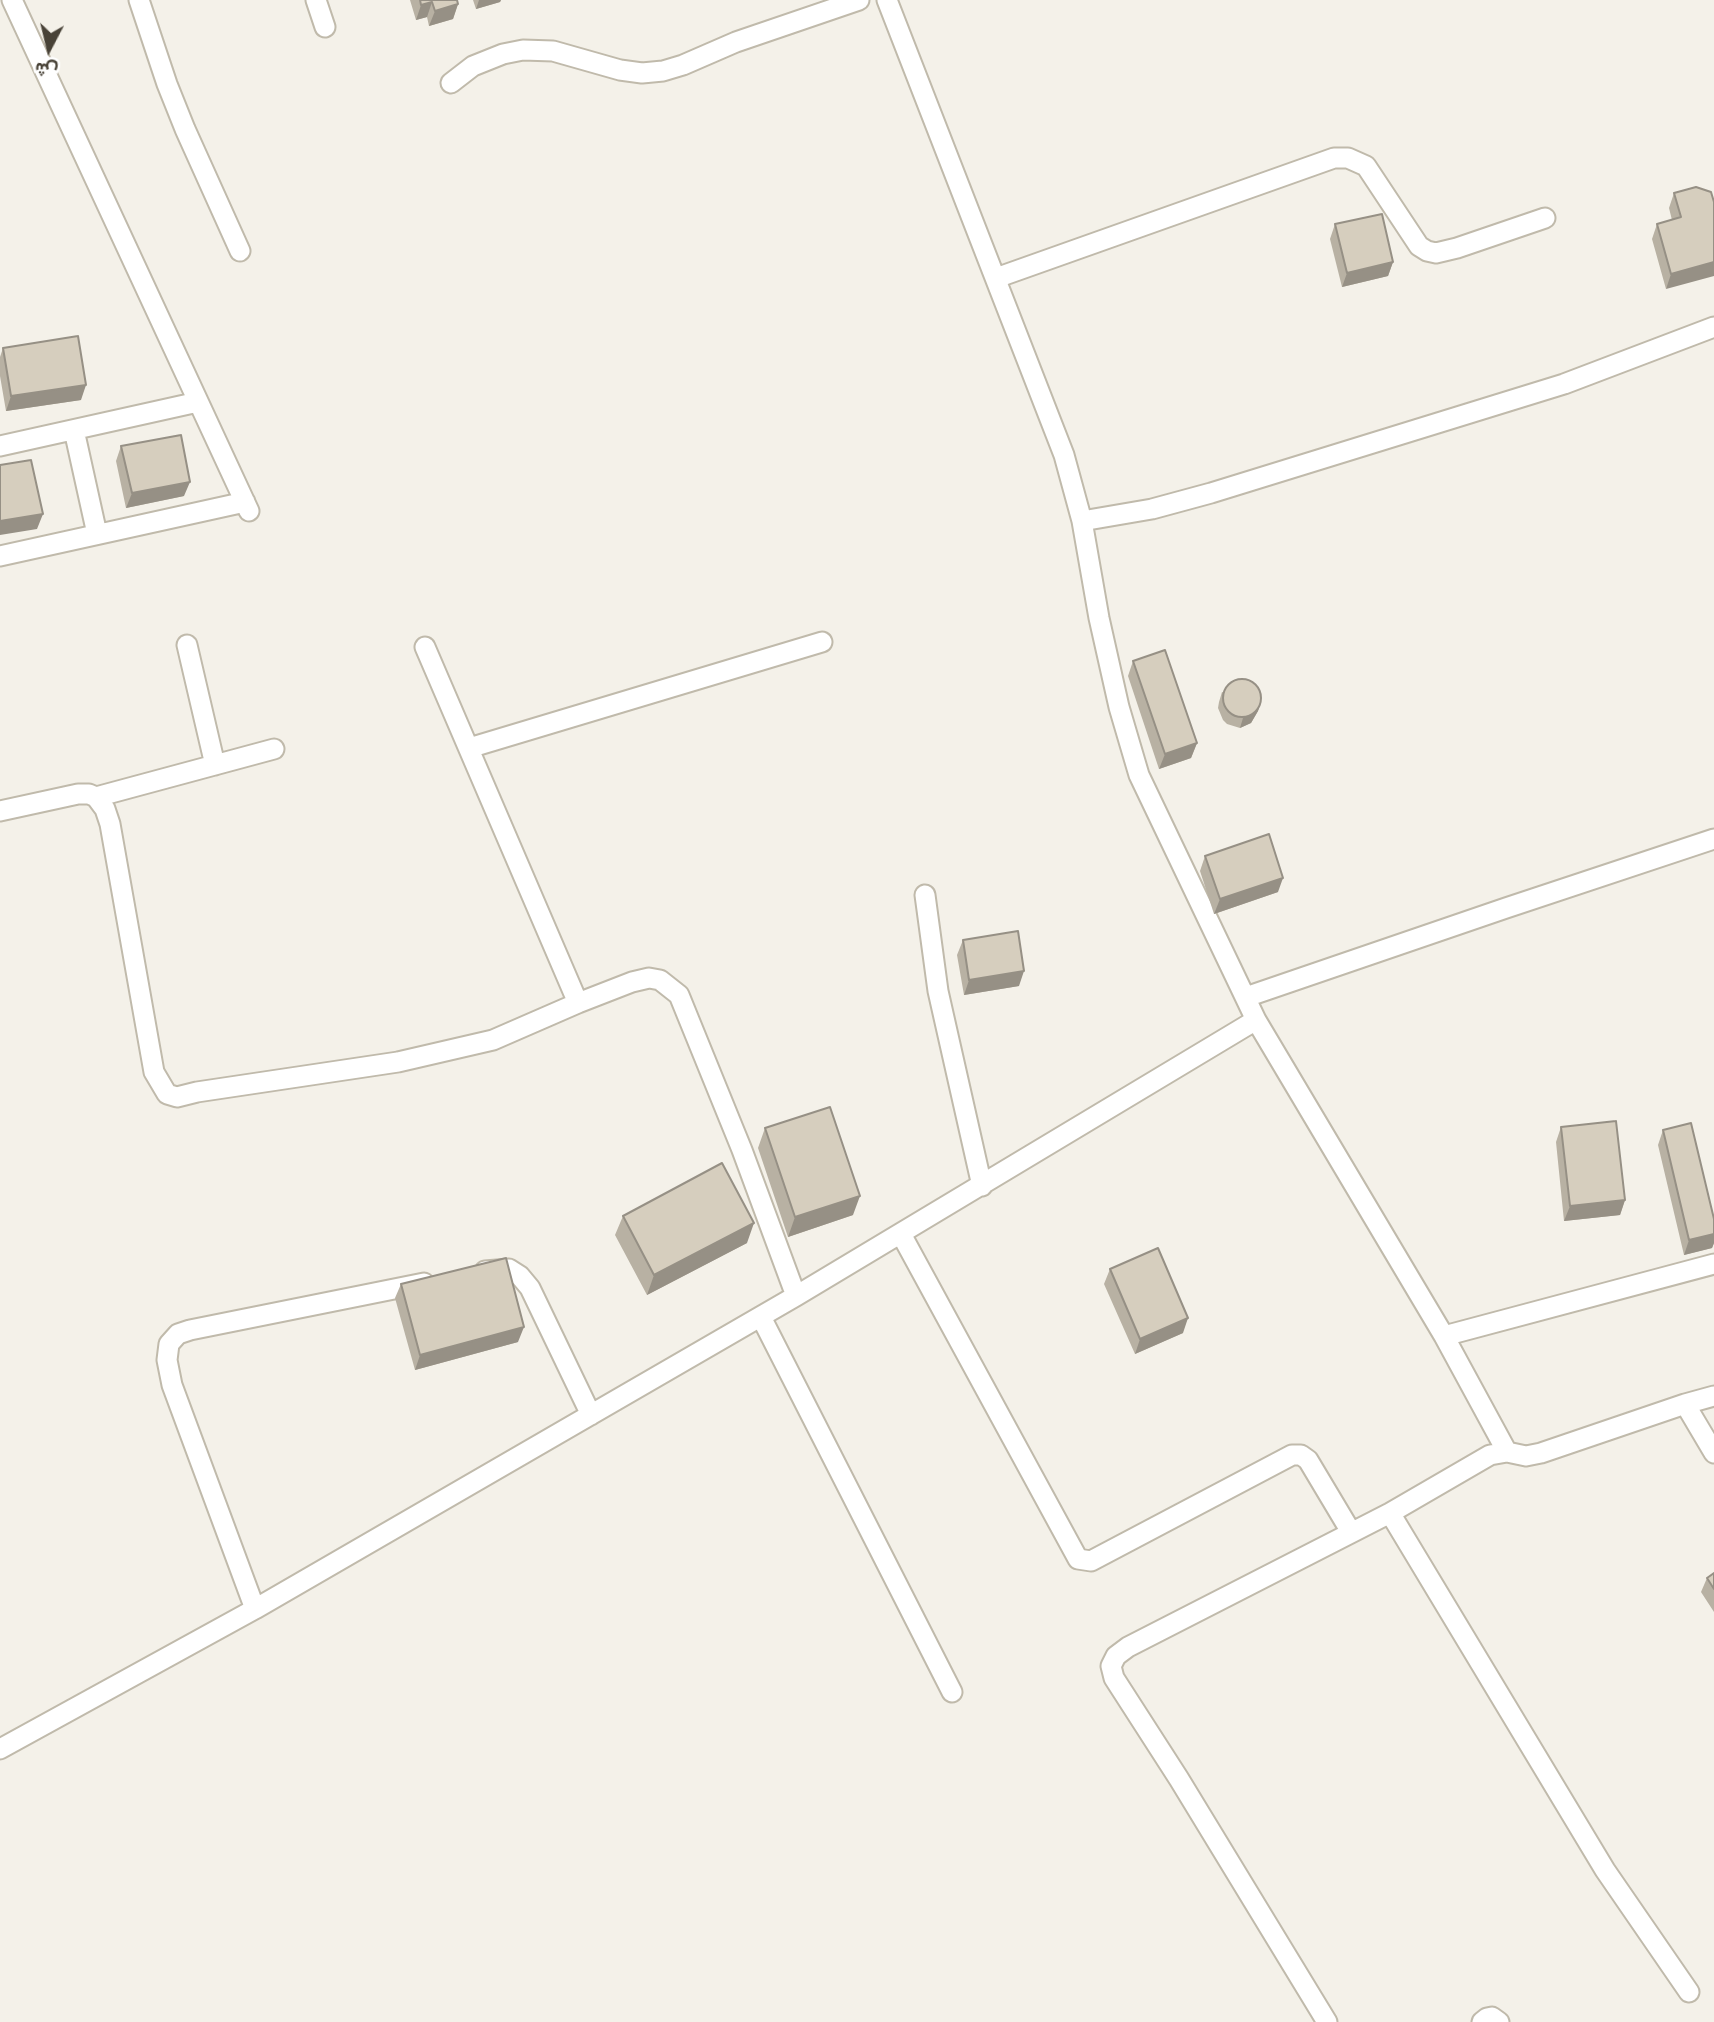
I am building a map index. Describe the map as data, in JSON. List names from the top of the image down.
{
  "north": "bottom"
}
